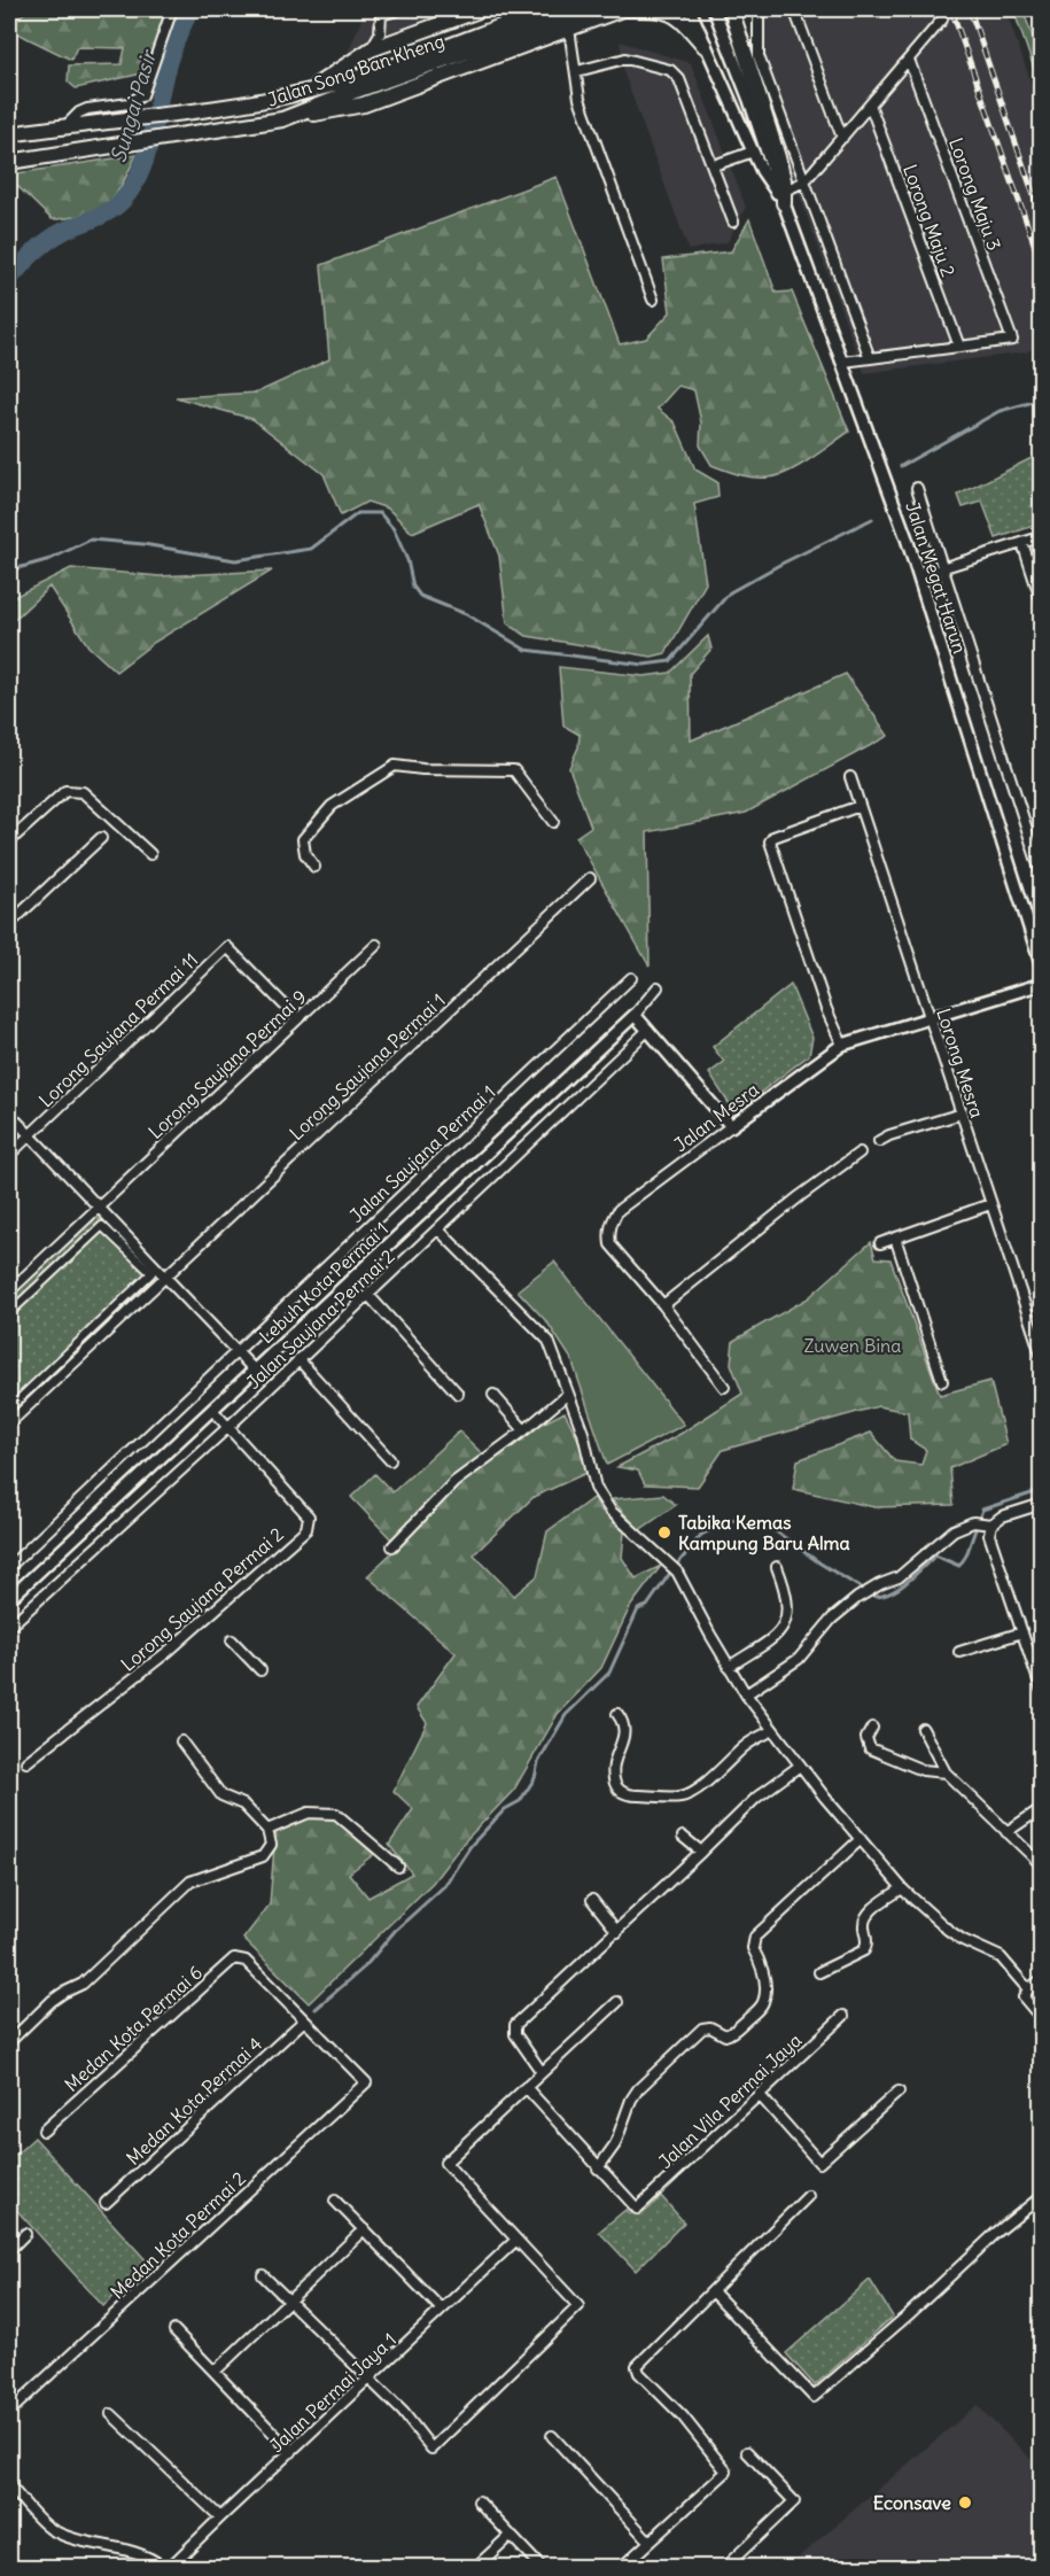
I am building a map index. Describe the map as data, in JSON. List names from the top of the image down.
{
  "streets": {
    "main road": ["Jalan Song Ban Kheng"],
    "street": [
      "Lorong Maju 3",
      "Lorong Maju 2",
      "Jalan Megat Harun",
      "Lorong Saujana Permai 11",
      "Lorong Mesra",
      "Lorong Saujana Permai 9",
      "Lorong Saujana Permai 1",
      "Jalan Mesra",
      "Jalan Saujana Permai 1",
      "Lebuh Kota Permai 1",
      "Jalan Saujana Permai 2",
      "Lorong Saujana Permai 2",
      "Medan Kota Permai 6",
      "Medan Kota Permai 4",
      "Jalan Vila Permai Jaya",
      "Medan Kota Permai 2",
      "Jalan Permai Jaya 1"
    ]
  },
  "crossings": [
    ["Lorong Maju 3", "Lorong Maju 2"],
    ["Lorong Saujana Permai 11", "Lorong Saujana Permai 9"],
    ["Lorong Mesra", "Jalan Mesra"],
    ["Jalan Saujana Permai 1", "Lebuh Kota Permai 1"],
    ["Lebuh Kota Permai 1", "Lorong Saujana Permai 2"],
    ["Jalan Saujana Permai 2", "Lorong Saujana Permai 2"],
    ["Medan Kota Permai 6", "Medan Kota Permai 4"],
    ["Medan Kota Permai 6", "Medan Kota Permai 2"],
    ["Medan Kota Permai 4", "Medan Kota Permai 2"]
  ],
  "water": ["Sungai Pasir"],
  "parks": ["Zuwen Bina"],
  "places": ["Tabika Kemas Kampung Baru Alma", "Econsave"]
}
